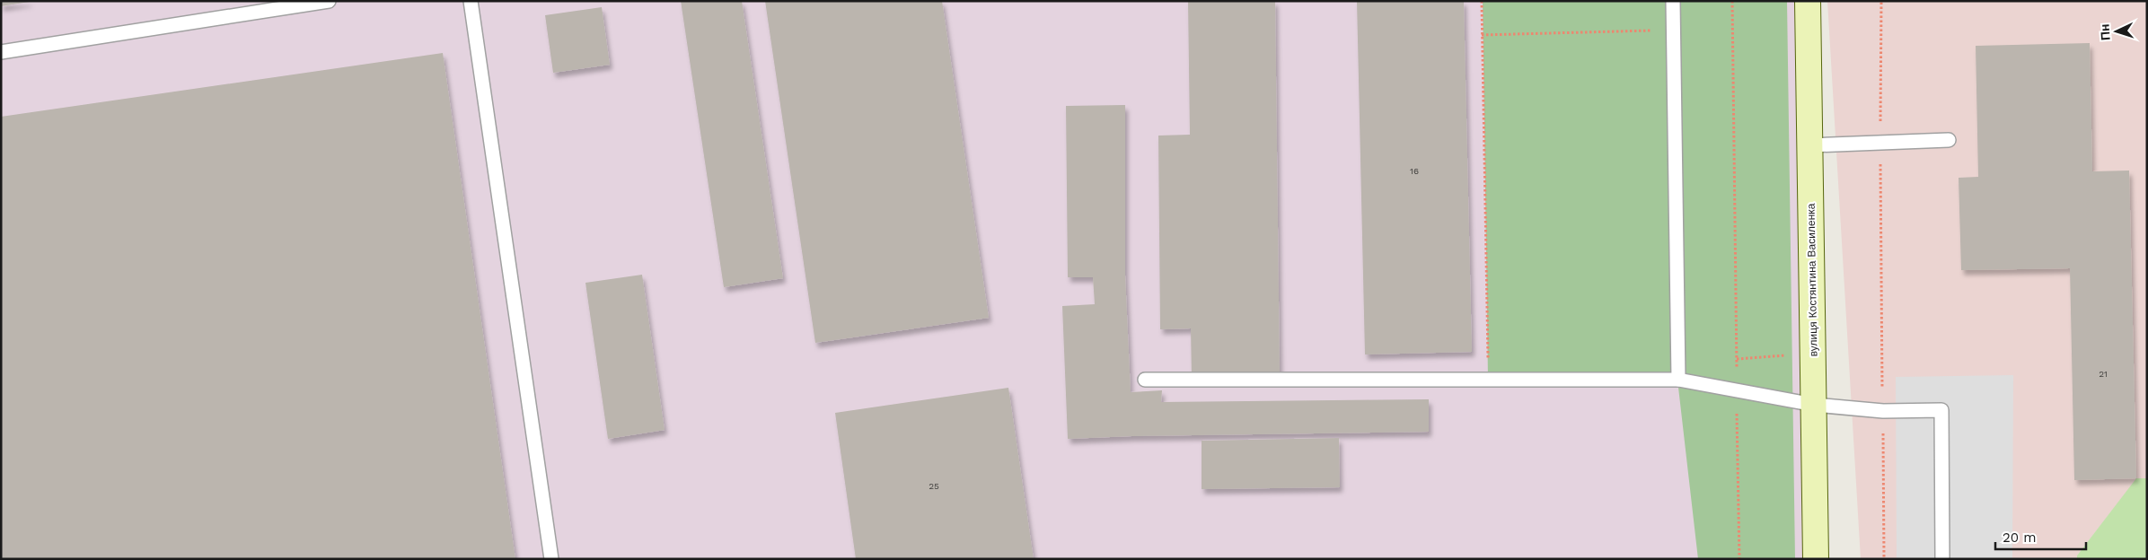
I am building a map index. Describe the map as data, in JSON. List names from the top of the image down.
{
  "streets": {
    "street": ["вулиця Костянтина Василенка"]
  },
  "house_numbers": ["16", "21", "25"],
  "scale_bar": "20 m",
  "north": "left"
}
